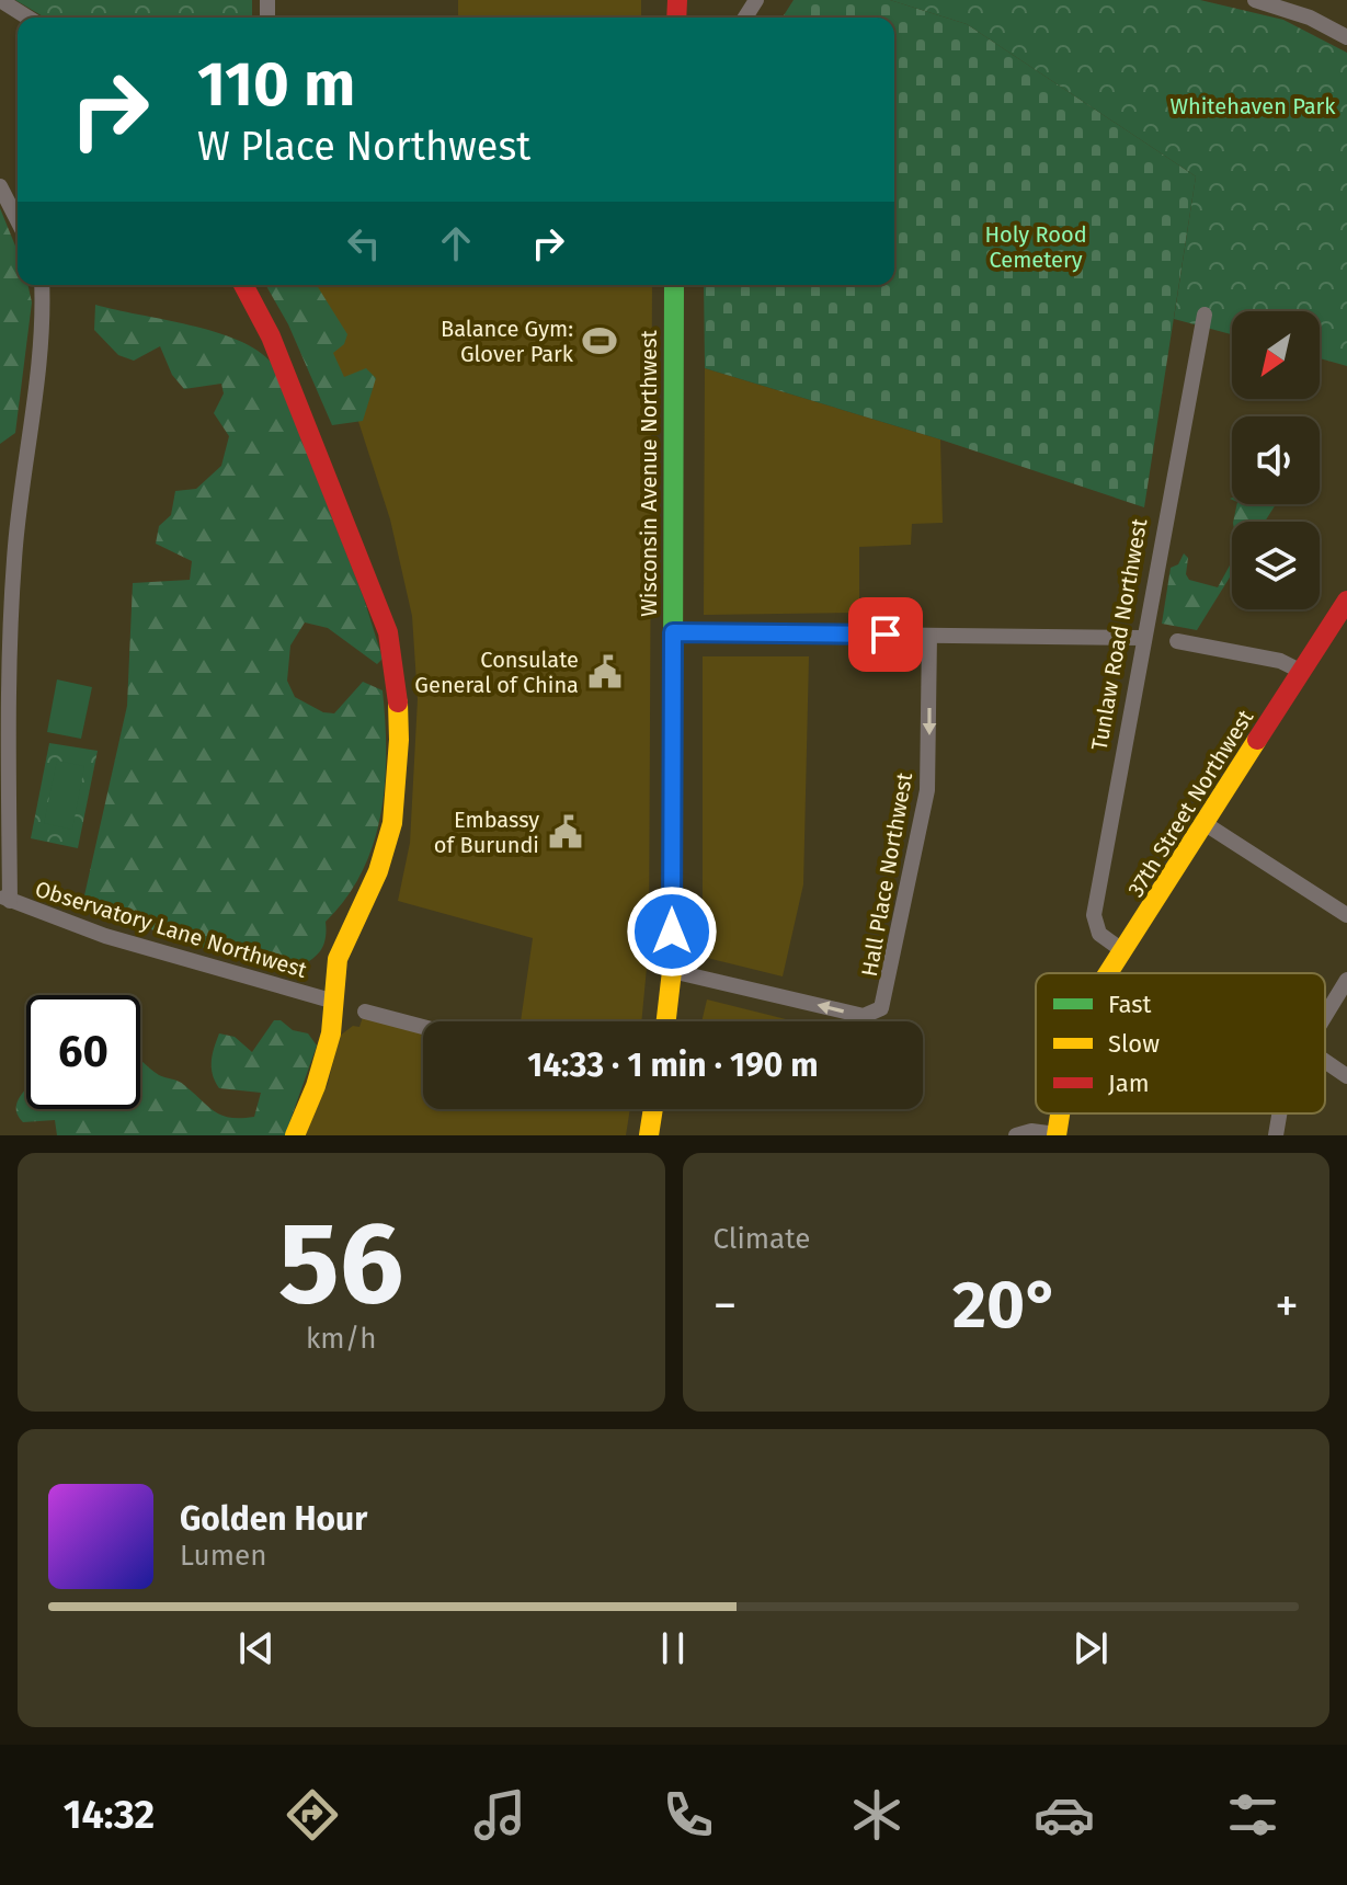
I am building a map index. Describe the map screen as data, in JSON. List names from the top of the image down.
{
  "streets": {
    "street": [
      "Wisconsin Avenue Northwest",
      "Tunlaw Road Northwest",
      "37th Street Northwest",
      "Hall Place Northwest",
      "Observatory Lane Northwest"
    ]
  },
  "crossings": [
    ["Wisconsin Avenue Northwest", "Hall Place Northwest"],
    ["Tunlaw Road Northwest", "37th Street Northwest"]
  ],
  "parks": ["Whitehaven Park", "Holy Rood Cemetery"],
  "places": {
    "sports": ["Balance Gym: Glover Park"],
    "public building": ["Consulate General of China", "Embassy of Burundi"]
  },
  "legend": ["Fast", "Slow", "Jam"],
  "north": "bottom left",
  "page": {
    "turn": ["110 m", "W Place Northwest"],
    "limit": "60",
    "trip": "14:33 · 1 min · 190 m",
    "tile": [
      ["56", "km/h"],
      "Climate"
    ],
    "heat": ["−", "20°", "+"],
    "song": ["Golden Hour", "Lumen"],
    "tabs": "14:32"
  }
}
